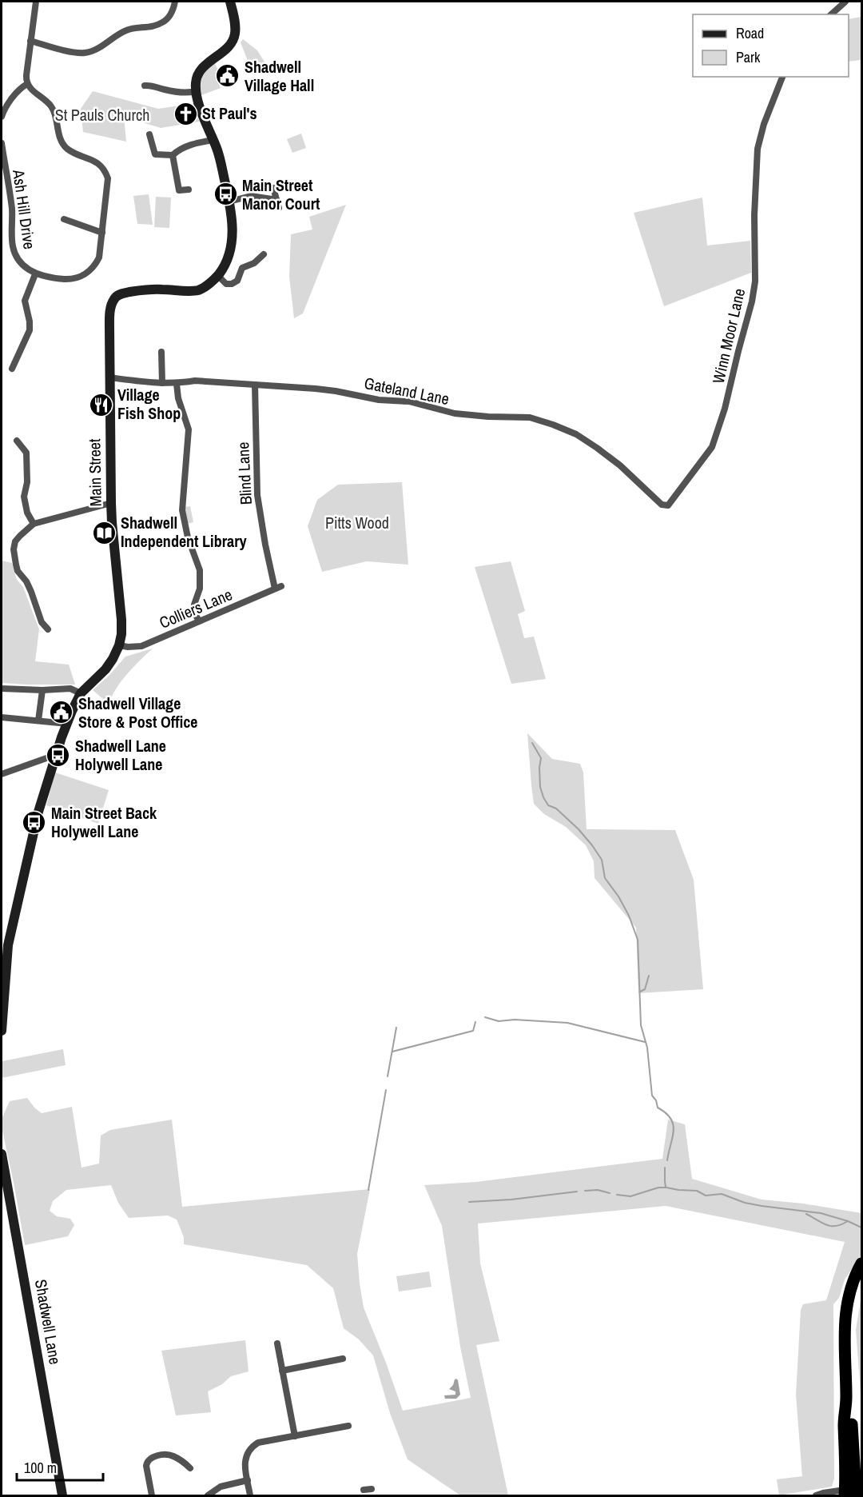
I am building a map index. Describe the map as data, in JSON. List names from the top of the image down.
{
  "streets": {
    "street": [
      "Ash Hill Drive",
      "Winn Moor Lane",
      "Gateland Lane",
      "Main Street",
      "Blind Lane",
      "Colliers Lane",
      "Shadwell Lane"
    ]
  },
  "crossings": [
    ["Winn Moor Lane", "Gateland Lane"],
    ["Gateland Lane", "Main Street"],
    ["Gateland Lane", "Blind Lane"],
    ["Main Street", "Colliers Lane"],
    ["Blind Lane", "Colliers Lane"]
  ],
  "parks": ["St Pauls Church", "Pitts Wood"],
  "places": {
    "public building": ["Shadwell Village Hall", "Shadwell Village Store & Post Office"],
    "church": ["St Paul's"],
    "bus stop": ["Main Street Manor Court", "Shadwell Lane Holywell Lane", "Main Street Back Holywell Lane"],
    "restaurant": ["Village Fish Shop"],
    "library": ["Shadwell Independent Library"]
  },
  "legend": ["Road", "Park"],
  "scale_bar": "100 m"
}
